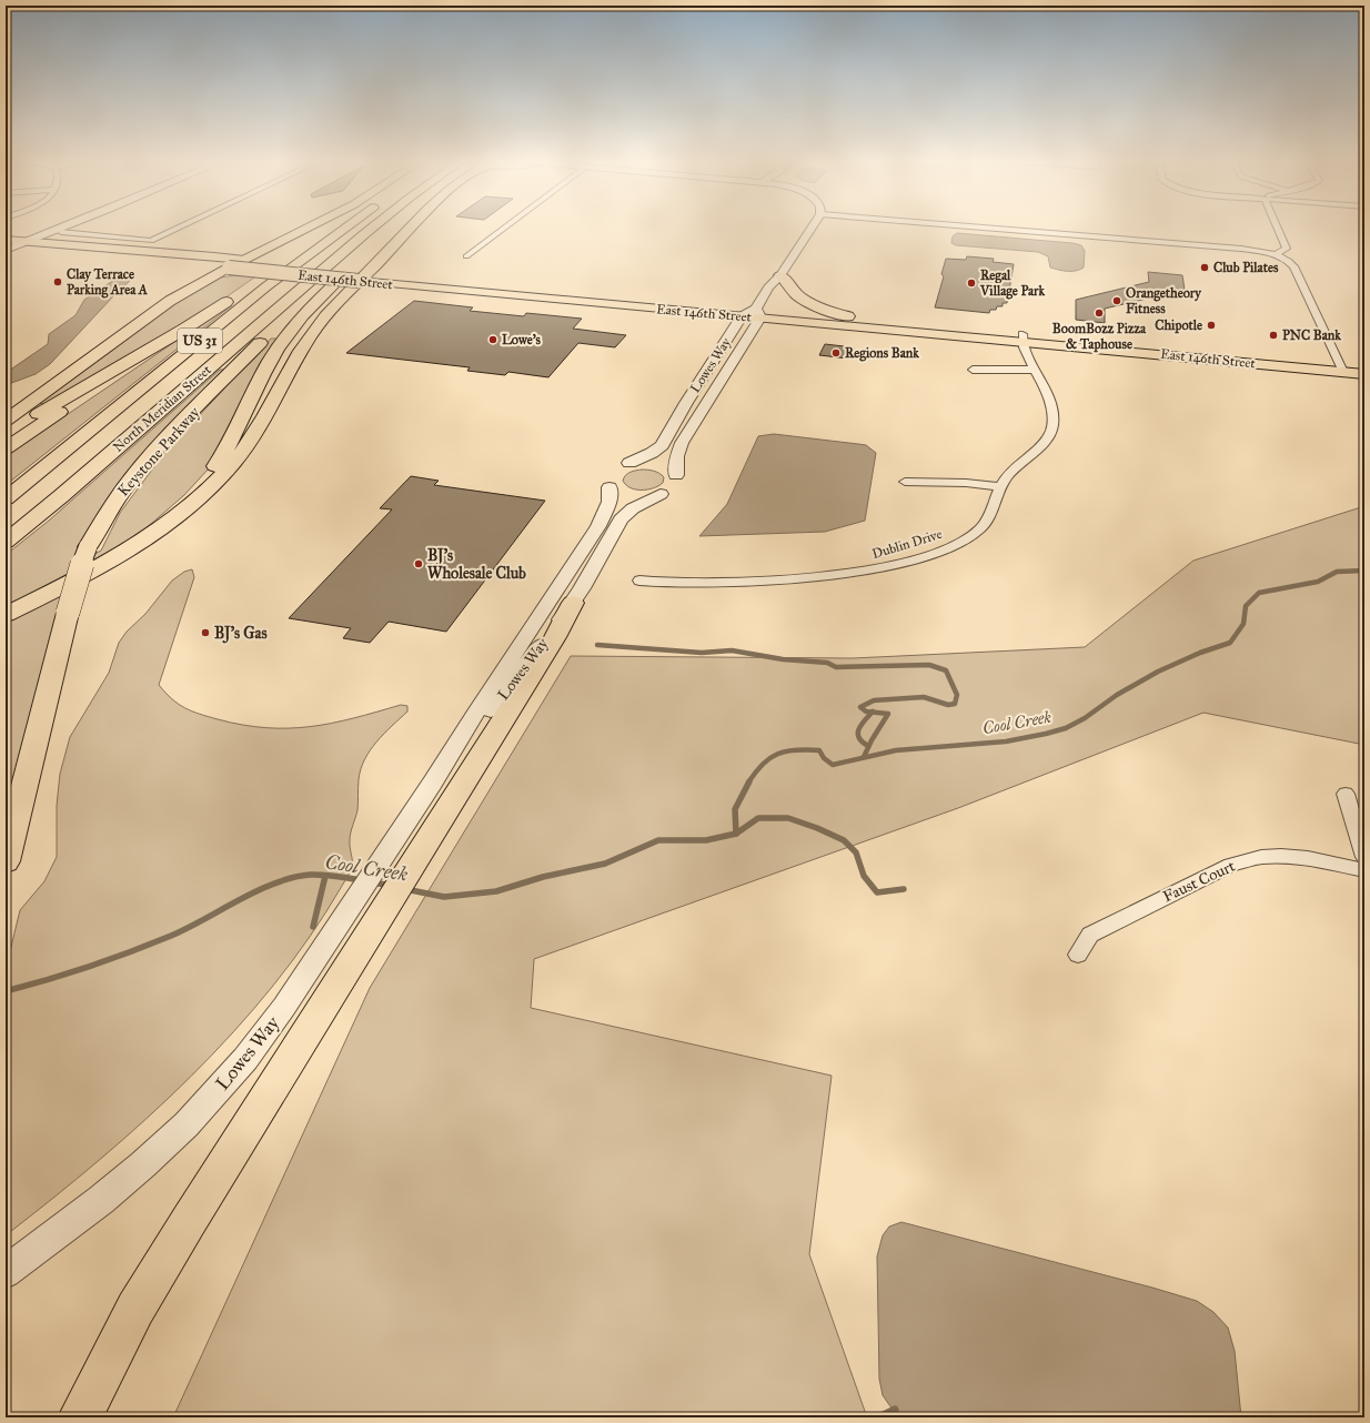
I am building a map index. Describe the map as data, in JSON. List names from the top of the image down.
{
  "streets": {
    "main road": [
      "East 146th Street",
      "US 31",
      "North Meridian Street",
      "Keystone Parkway"
    ],
    "street": ["Lowes Way", "Dublin Drive", "Faust Court"]
  },
  "crossings": [
    ["East 146th Street", "Lowes Way"],
    ["East 146th Street", "Dublin Drive"],
    ["North Meridian Street", "Keystone Parkway"]
  ],
  "water": ["Cool Creek"],
  "places": [
    "Club Pilates",
    "Clay Terrace Parking Area A",
    "Regal Village Park",
    "Orangetheory Fitness",
    "BoomBozz Pizza & Taphouse",
    "Chipotle",
    "PNC Bank",
    "Lowe's",
    "Regions Bank",
    "BJ's Wholesale Club",
    "BJ's Gas"
  ]
}
